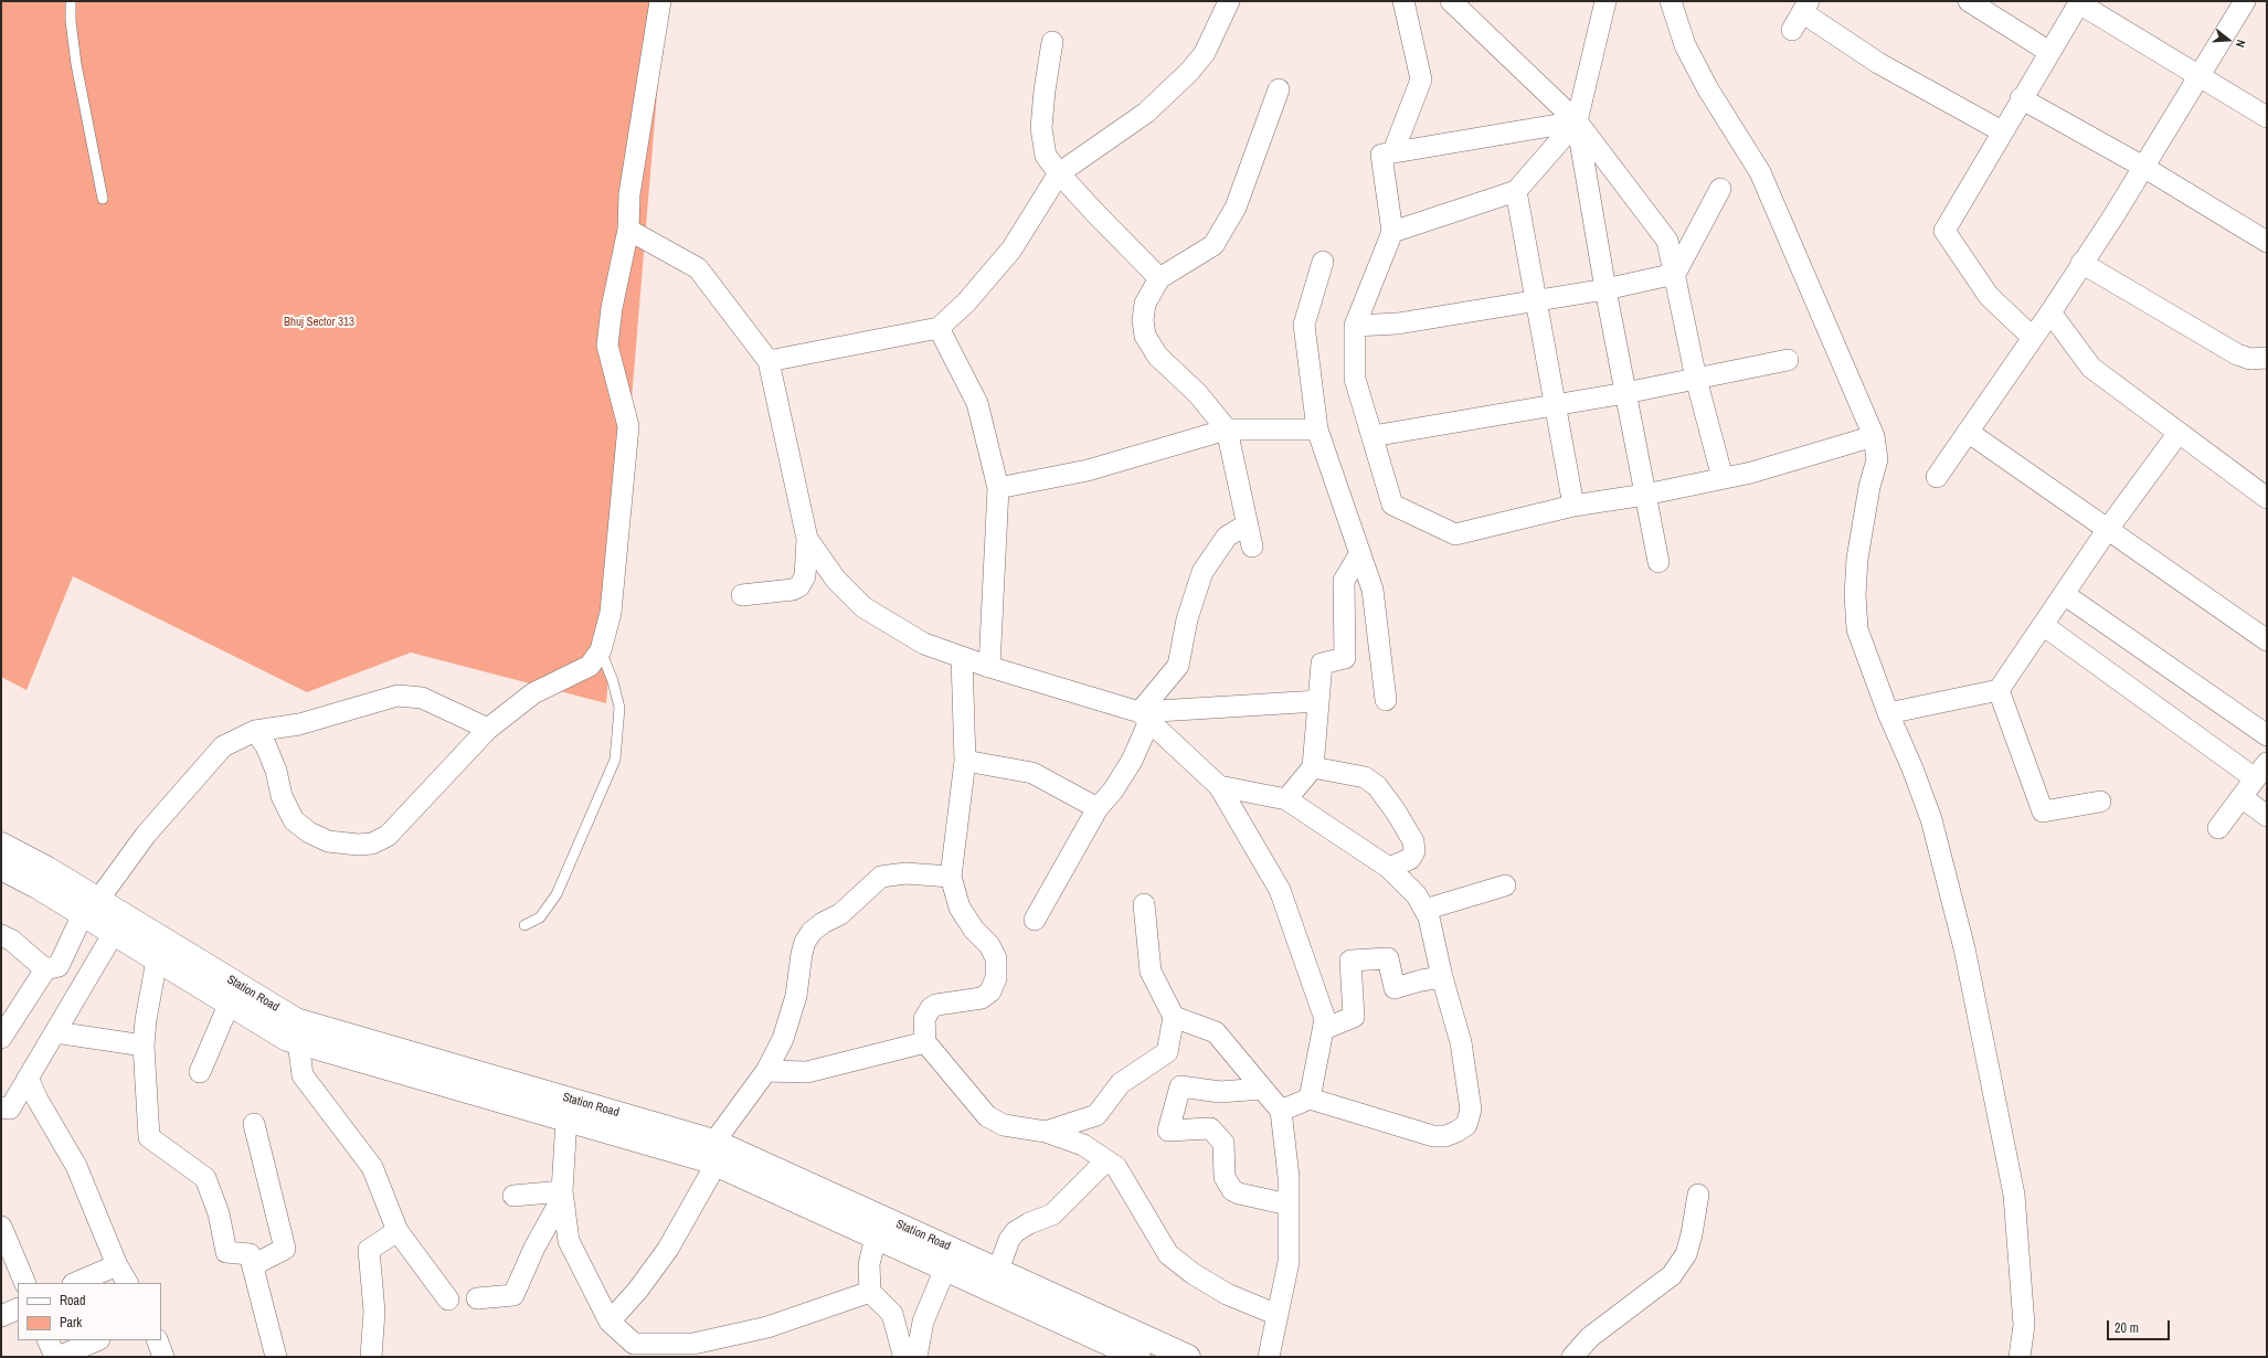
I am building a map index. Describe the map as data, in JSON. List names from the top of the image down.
{
  "streets": {
    "street": ["Station Road"]
  },
  "parks": ["Bhuj Sector 313"],
  "legend": ["Road", "Park"],
  "scale_bar": "20 m",
  "north": "right"
}
